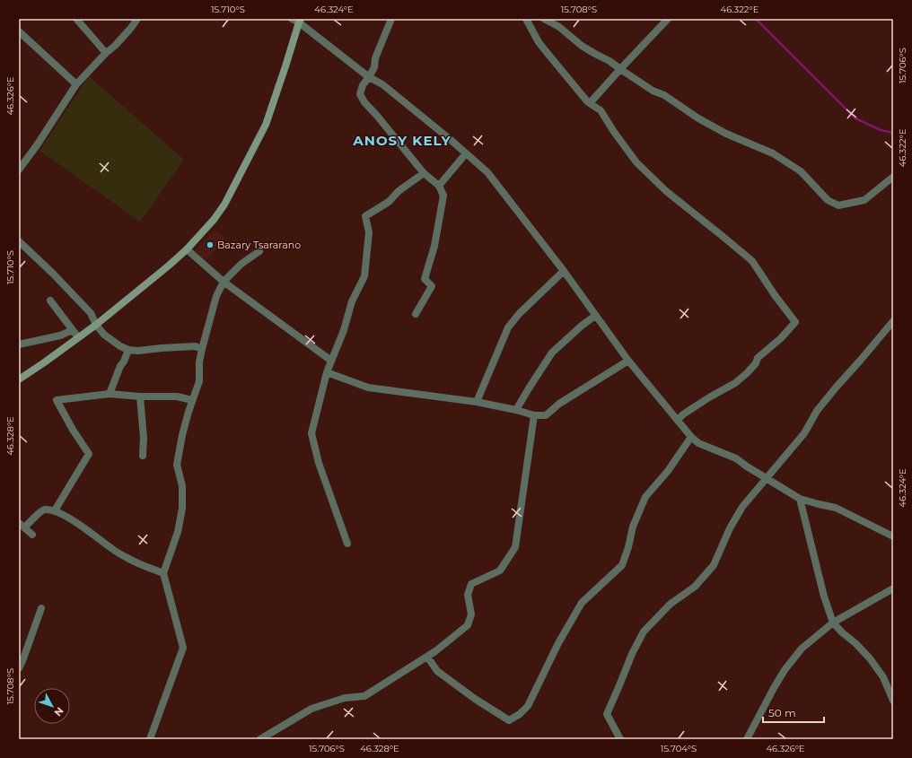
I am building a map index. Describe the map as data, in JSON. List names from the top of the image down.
{
  "districts": ["ANOSY KELY"],
  "places": ["Bazary Tsararano"],
  "scale_bar": "50 m",
  "north": "bottom right",
  "coordinates": [
    "15.710°S",
    "46.324°E",
    "15.708°S",
    "46.322°E",
    "15.706°S",
    "46.326°E",
    "46.328°E",
    "15.704°S"
  ]
}
